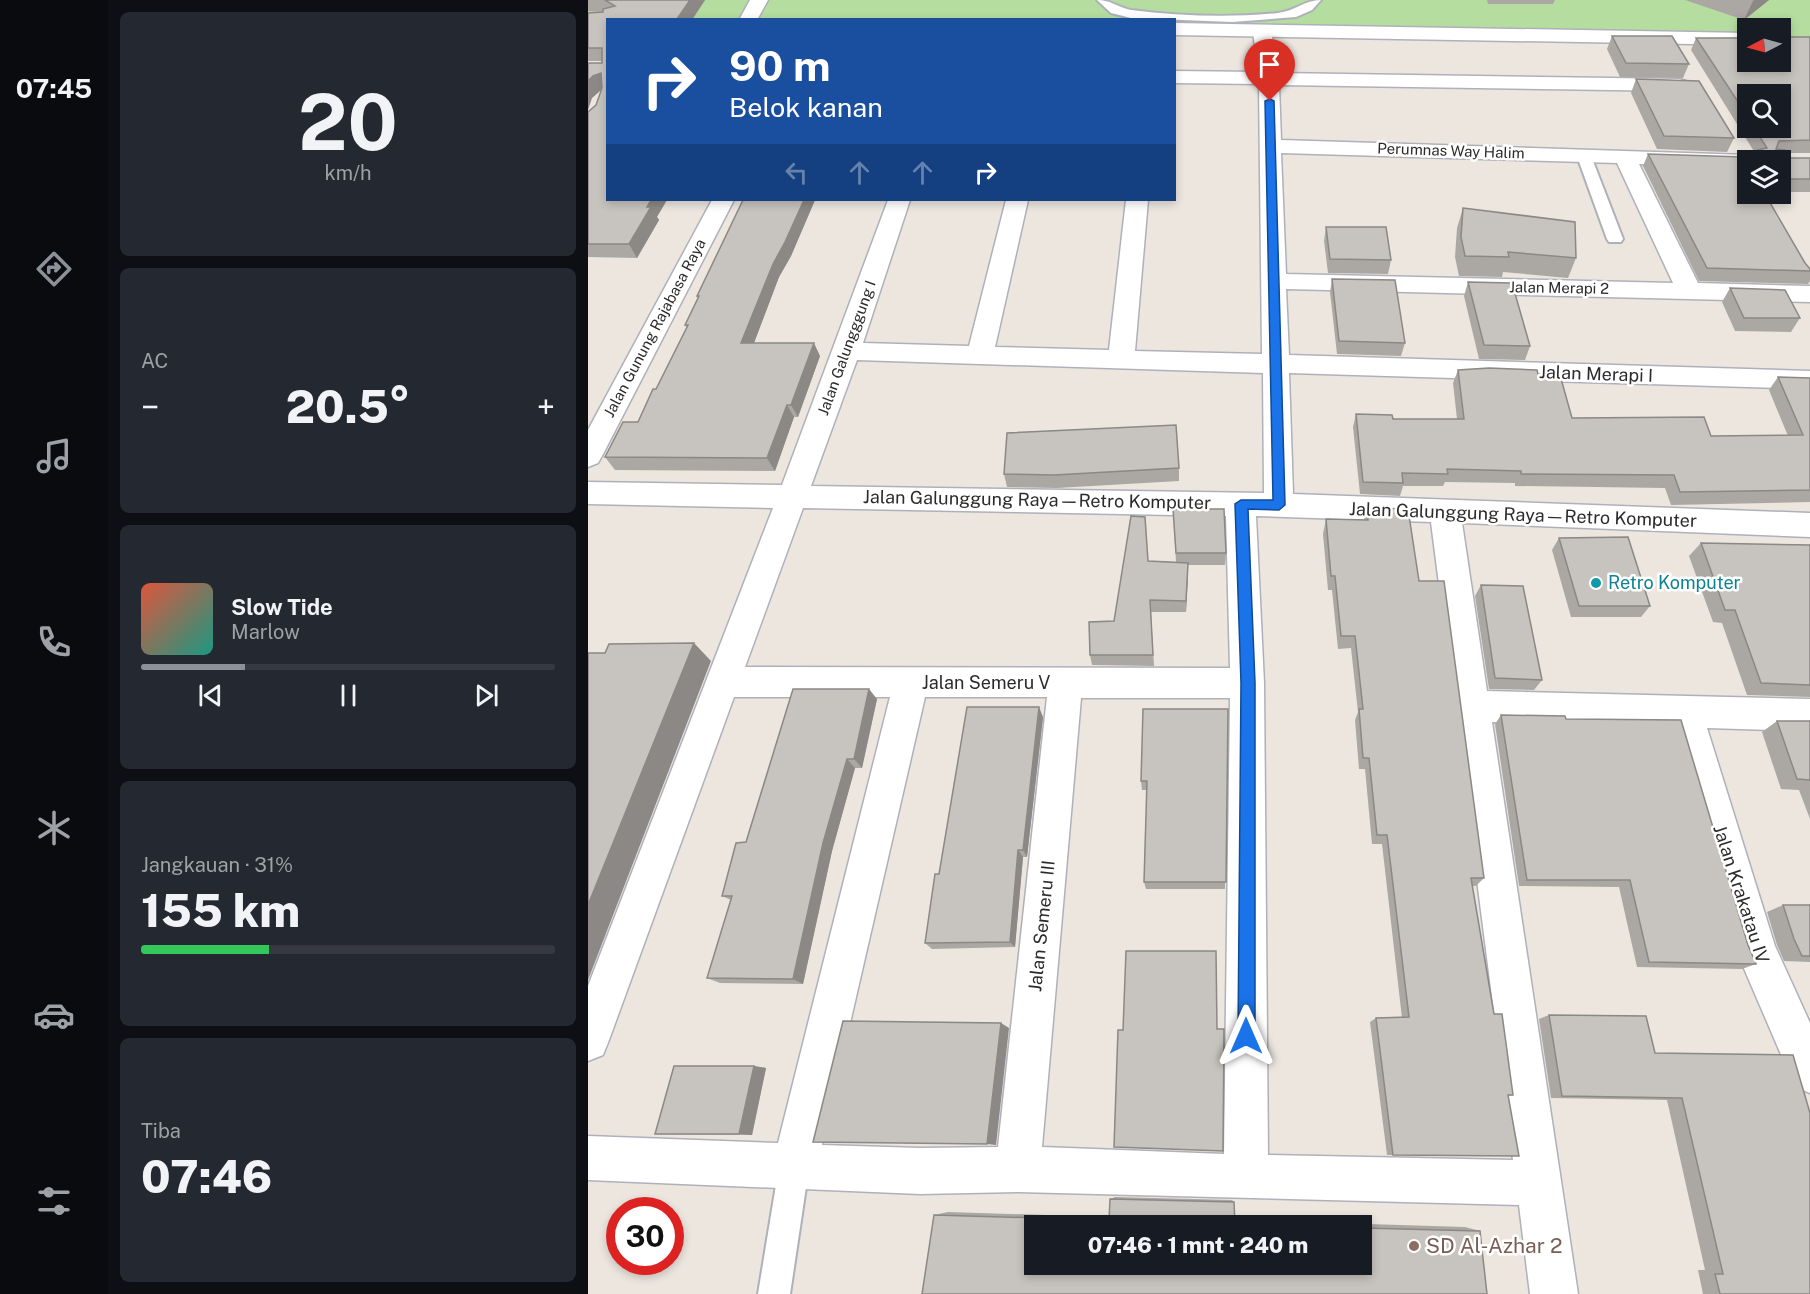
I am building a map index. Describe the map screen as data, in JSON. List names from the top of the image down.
{
  "streets": {
    "street": [
      "Perumnas Way Halim",
      "Jalan Merapi 2",
      "Jalan Gunung Rajabasa Raya",
      "Jalan Galungggung I",
      "Jalan Merapi I",
      "Jalan Galunggung Raya—Retro Komputer",
      "Jalan Semeru V",
      "Jalan Krakatau IV",
      "Jalan Semeru III"
    ]
  },
  "crossings": [
    ["Jalan Galungggung I", "Jalan Merapi I"],
    ["Jalan Galungggung I", "Jalan Galunggung Raya—Retro Komputer"],
    ["Jalan Galungggung I", "Jalan Semeru V"],
    ["Jalan Semeru V", "Jalan Semeru III"]
  ],
  "places": ["Retro Komputer", "SD Al-Azhar 2"],
  "north": "left",
  "page": {
    "tabs": "07:45",
    "tile": [
      ["20", "km/h"],
      "AC",
      ["Jangkauan · 31%", "155 km"],
      ["Tiba", "07:46"]
    ],
    "turn": ["90 m", "Belok kanan"],
    "heat": ["−", "20.5°", "+"],
    "song": ["Slow Tide", "Marlow"],
    "limit": "30",
    "trip": "07:46 · 1 mnt · 240 m"
  }
}
